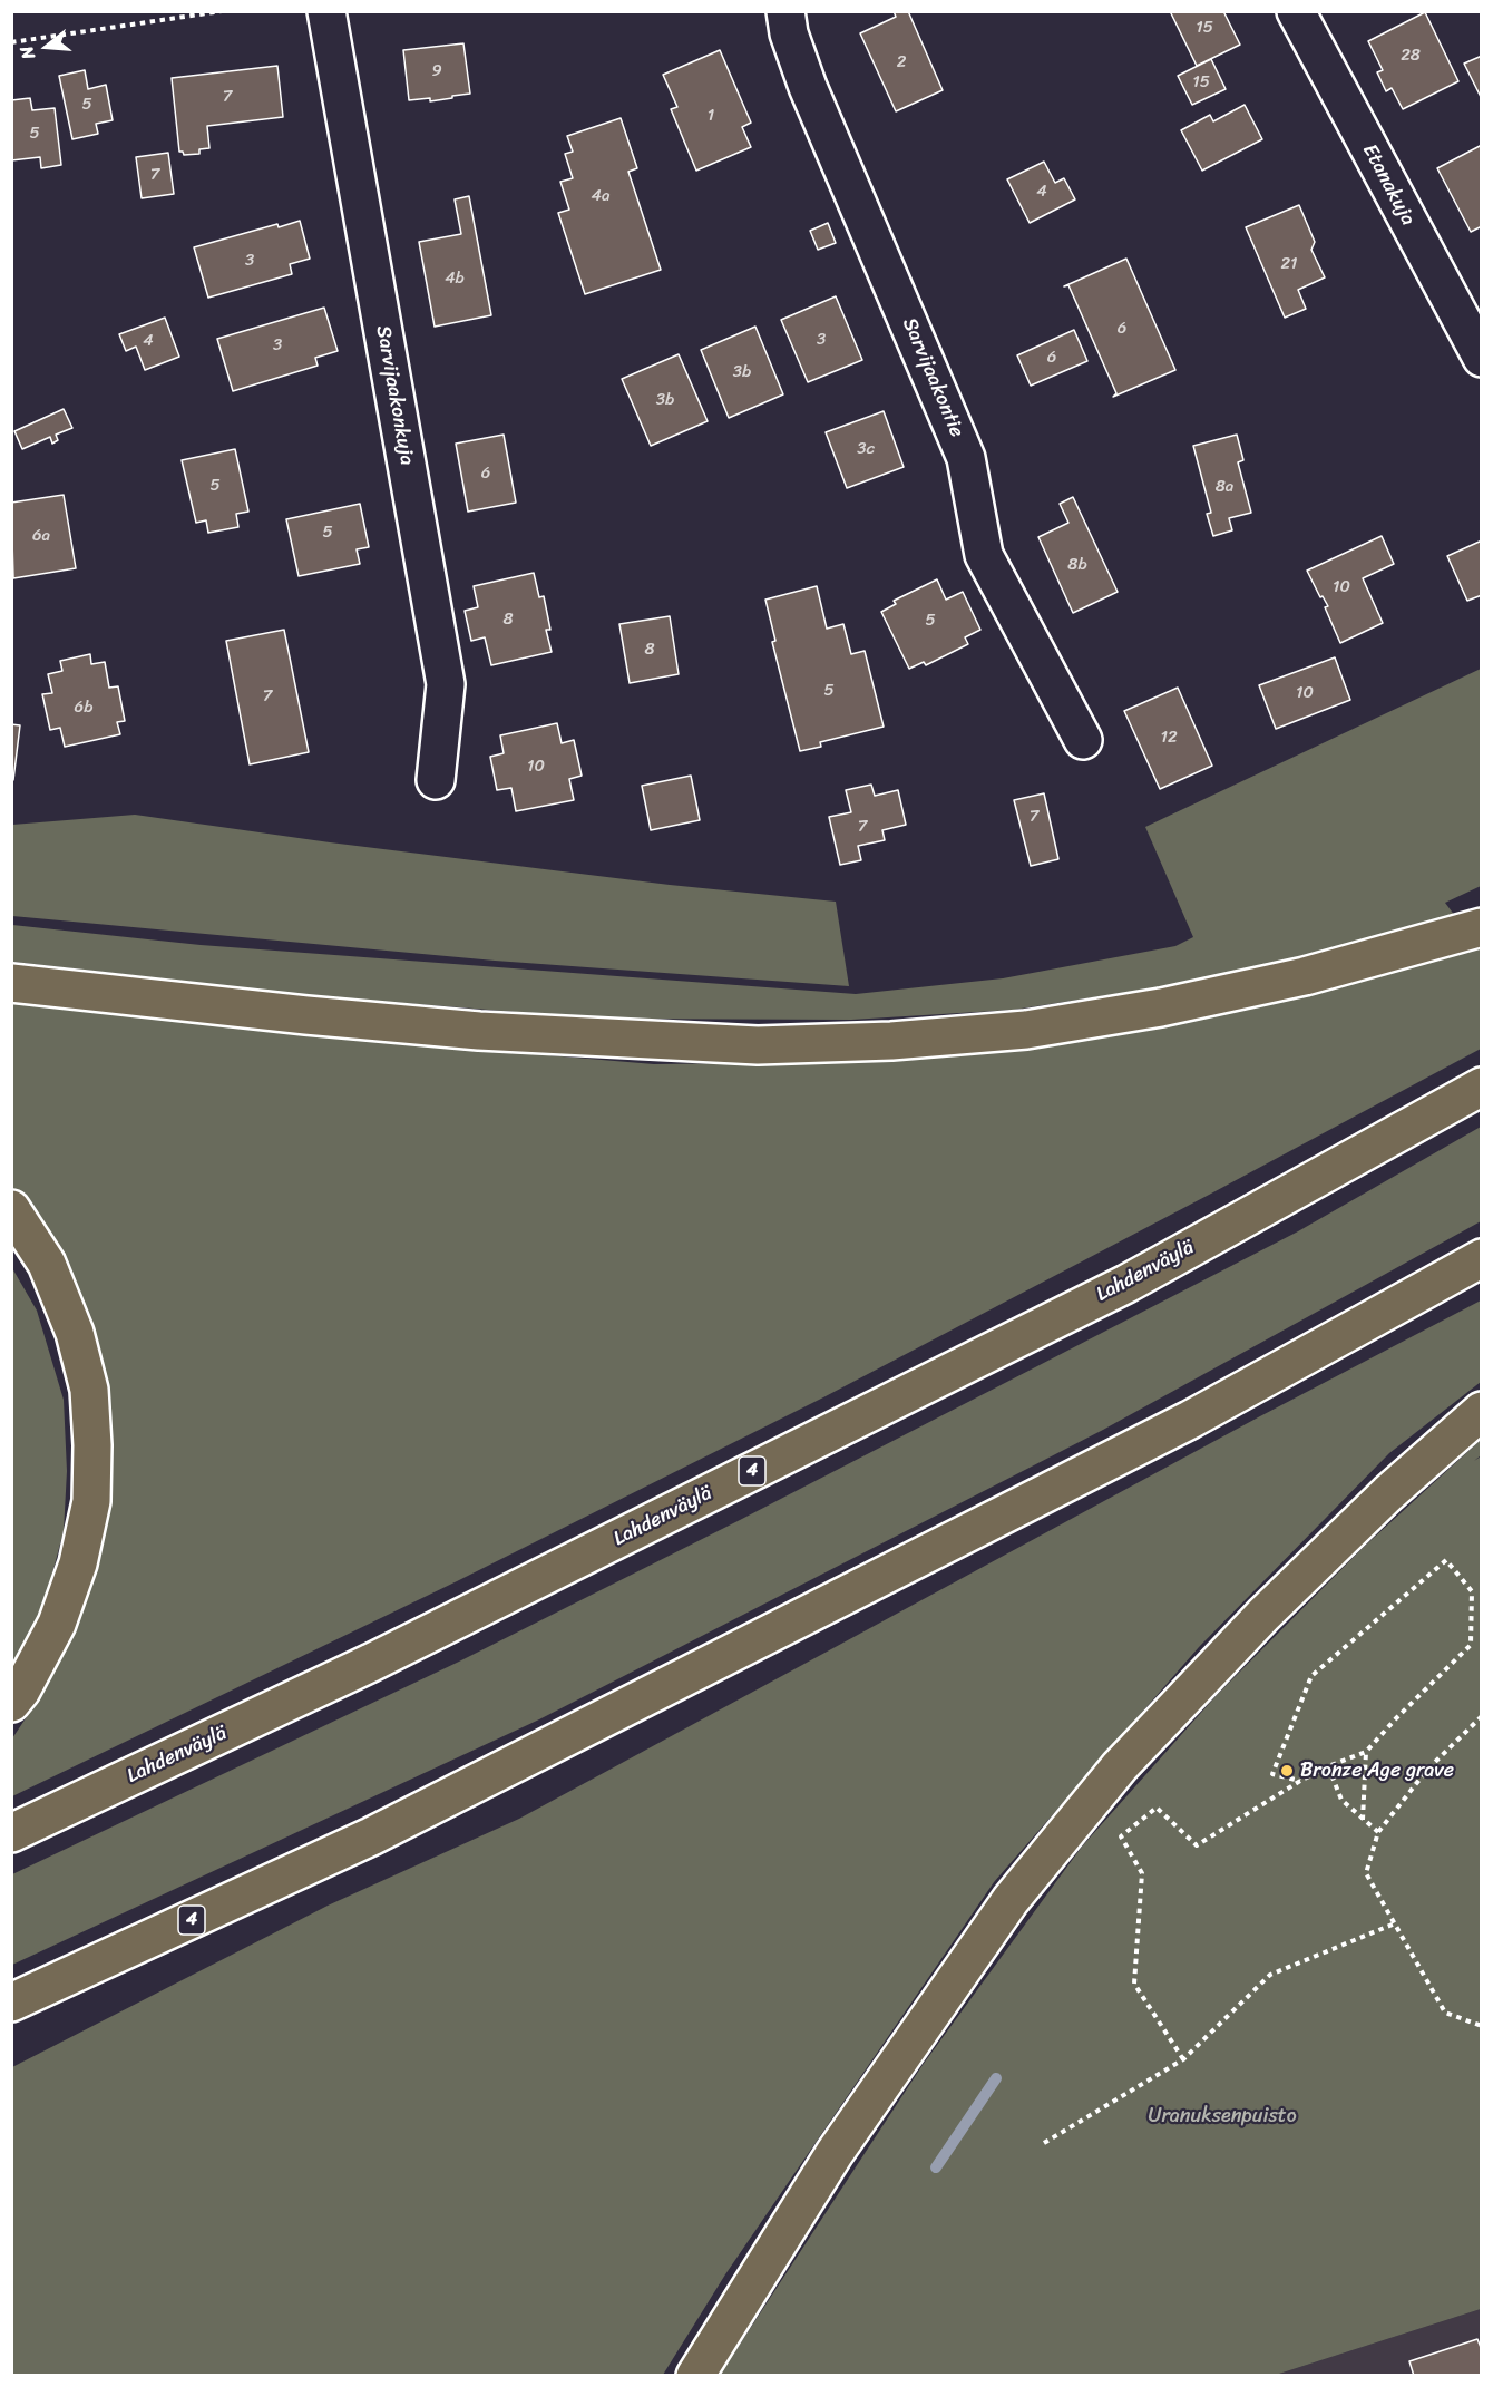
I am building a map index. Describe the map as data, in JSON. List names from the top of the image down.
{
  "streets": {
    "highway": ["Lahdenväylä", "4"],
    "street": ["Etanakuja", "Sarvijaakontie", "Sarvijaakonkuja"]
  },
  "parks": ["Uranuksenpuisto"],
  "places": ["Bronze Age grave"],
  "house_numbers": [
    "15",
    "28",
    "2",
    "9",
    "15",
    "7",
    "5",
    "1",
    "5",
    "7",
    "4",
    "4a",
    "3",
    "21",
    "4b",
    "6",
    "3",
    "4",
    "3",
    "6",
    "3b",
    "3b",
    "3c",
    "6",
    "5",
    "8a",
    "5",
    "6a",
    "8b",
    "10",
    "8",
    "5",
    "8",
    "5",
    "10",
    "7",
    "6b",
    "12",
    "10",
    "7",
    "7"
  ],
  "north": "left"
}
